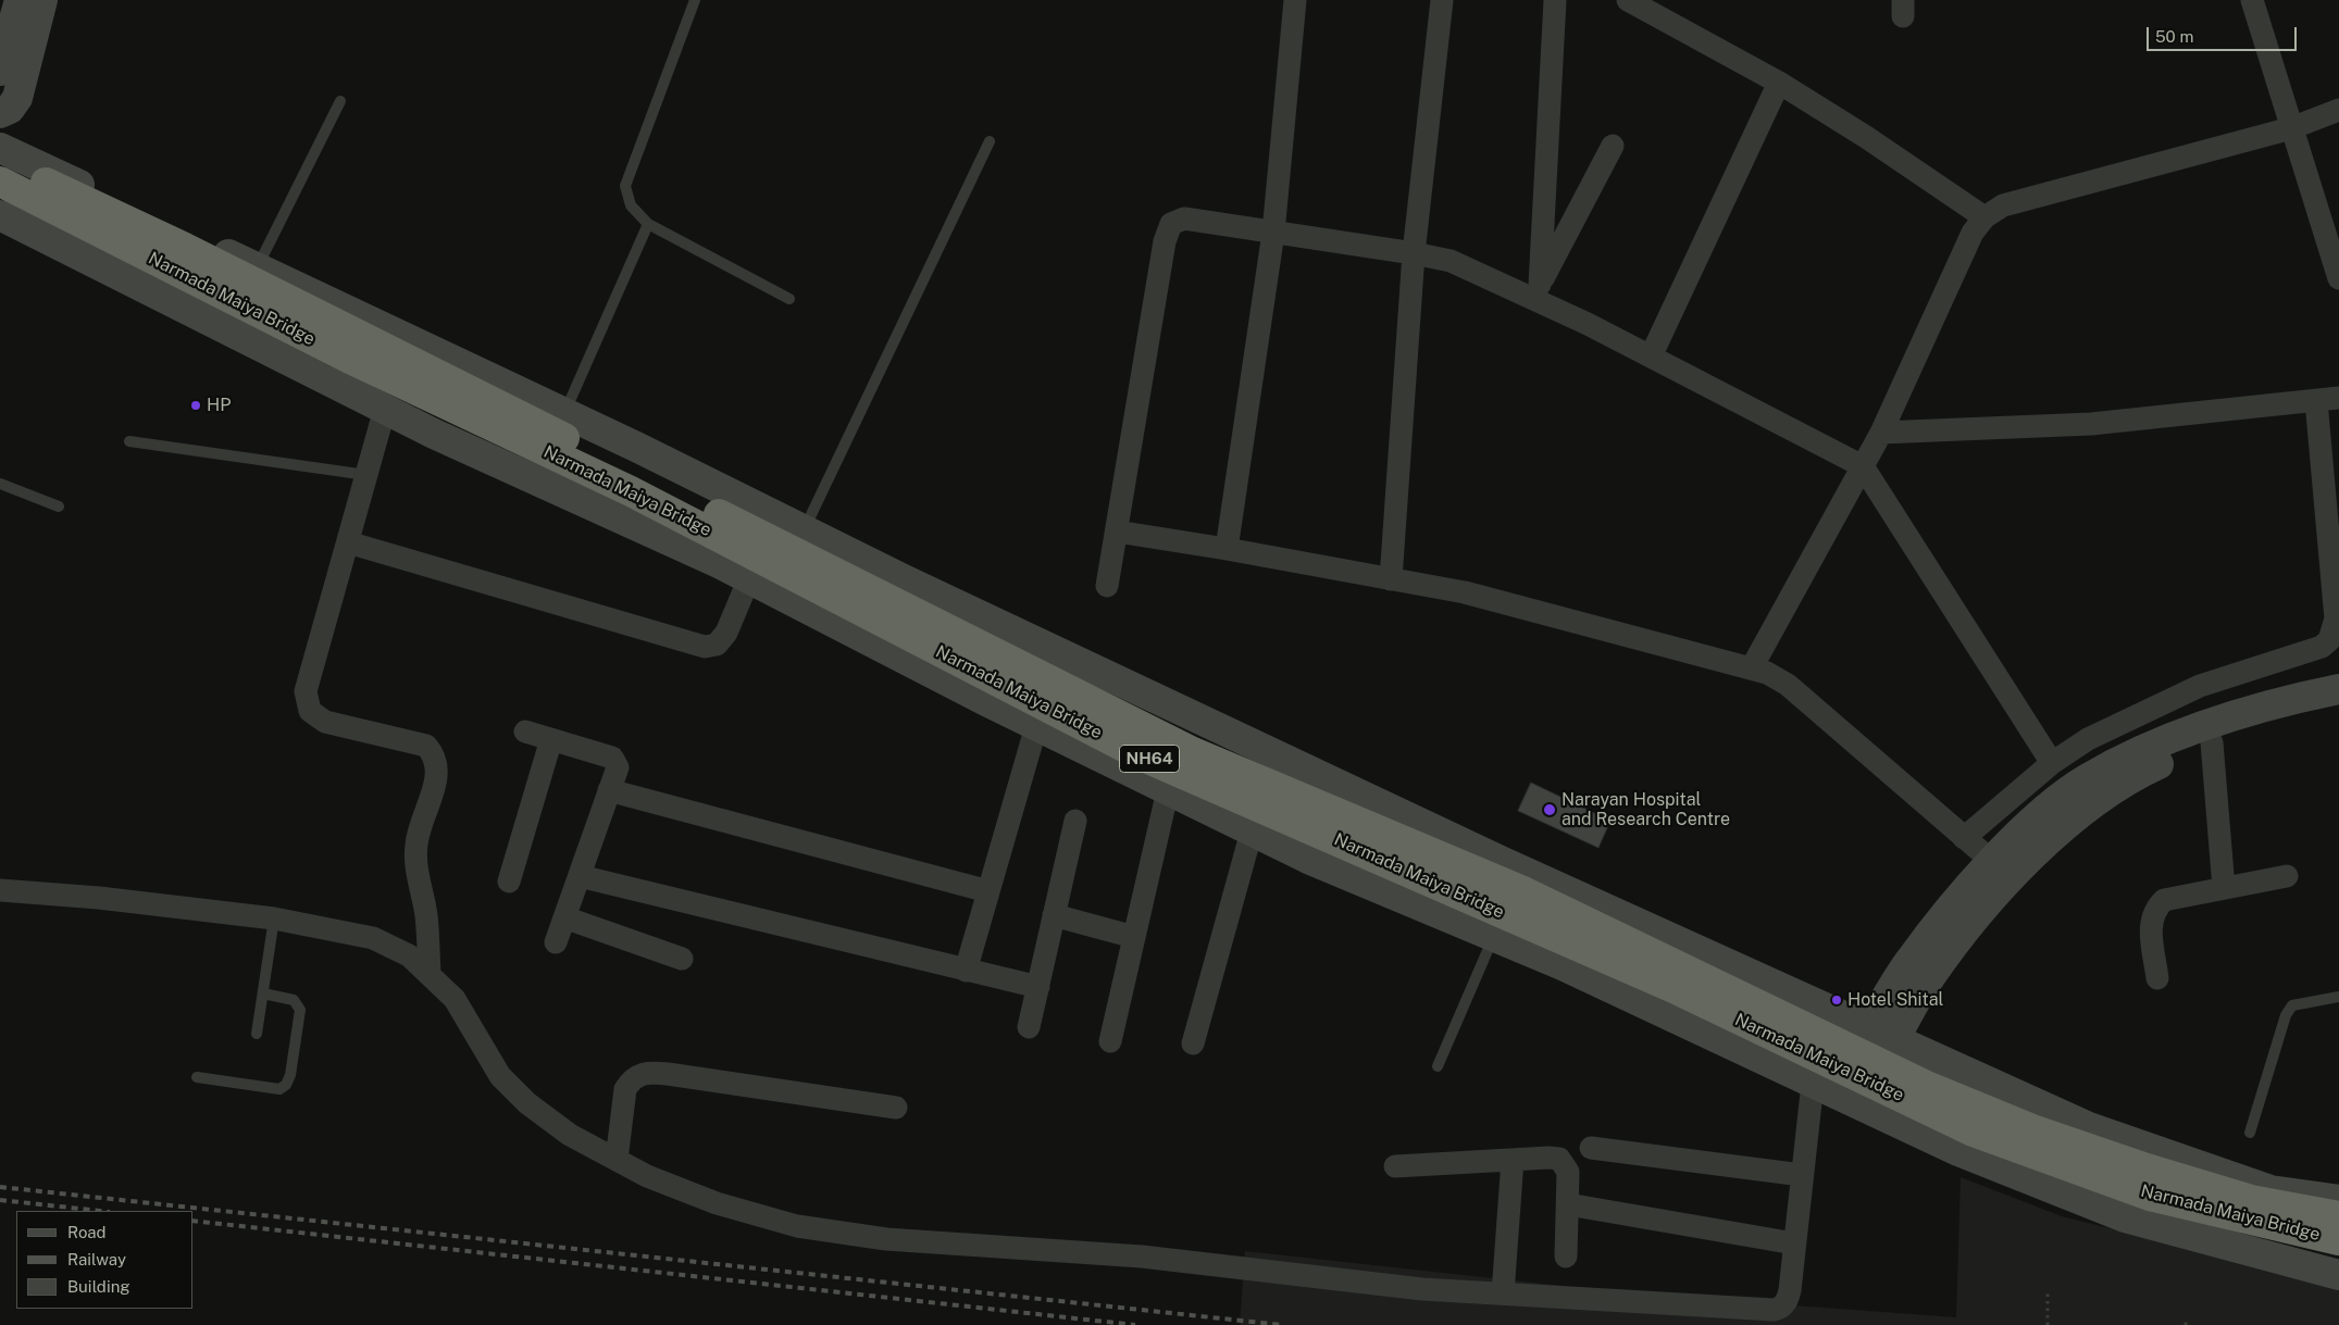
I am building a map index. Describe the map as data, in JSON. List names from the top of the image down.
{
  "streets": {
    "highway": ["Narmada Maiya Bridge", "NH64"]
  },
  "places": ["HP", "Narayan Hospital and Research Centre", "Hotel Shital"],
  "legend": ["Road", "Railway", "Building"],
  "scale_bar": "50 m"
}
